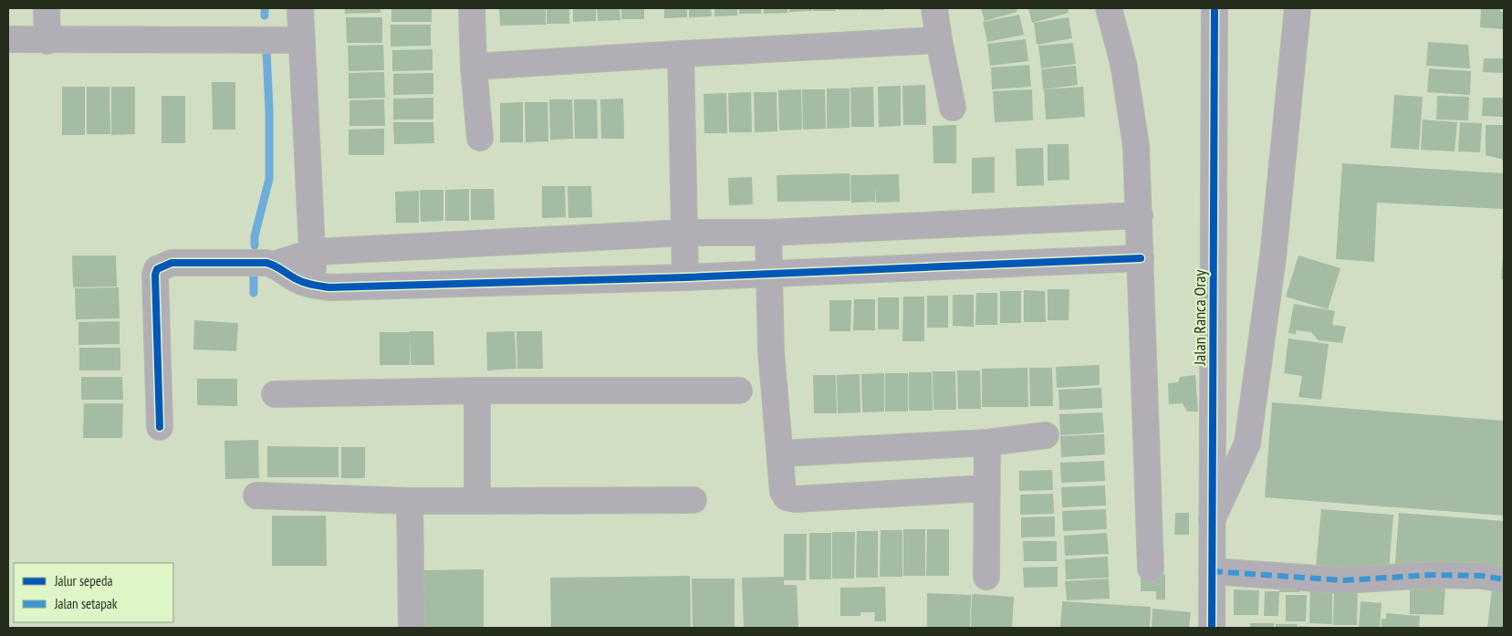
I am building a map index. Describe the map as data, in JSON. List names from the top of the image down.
{
  "streets": {
    "street": ["Jalan Ranca Oray"]
  },
  "legend": ["Jalur sepeda", "Jalan setapak"]
}
